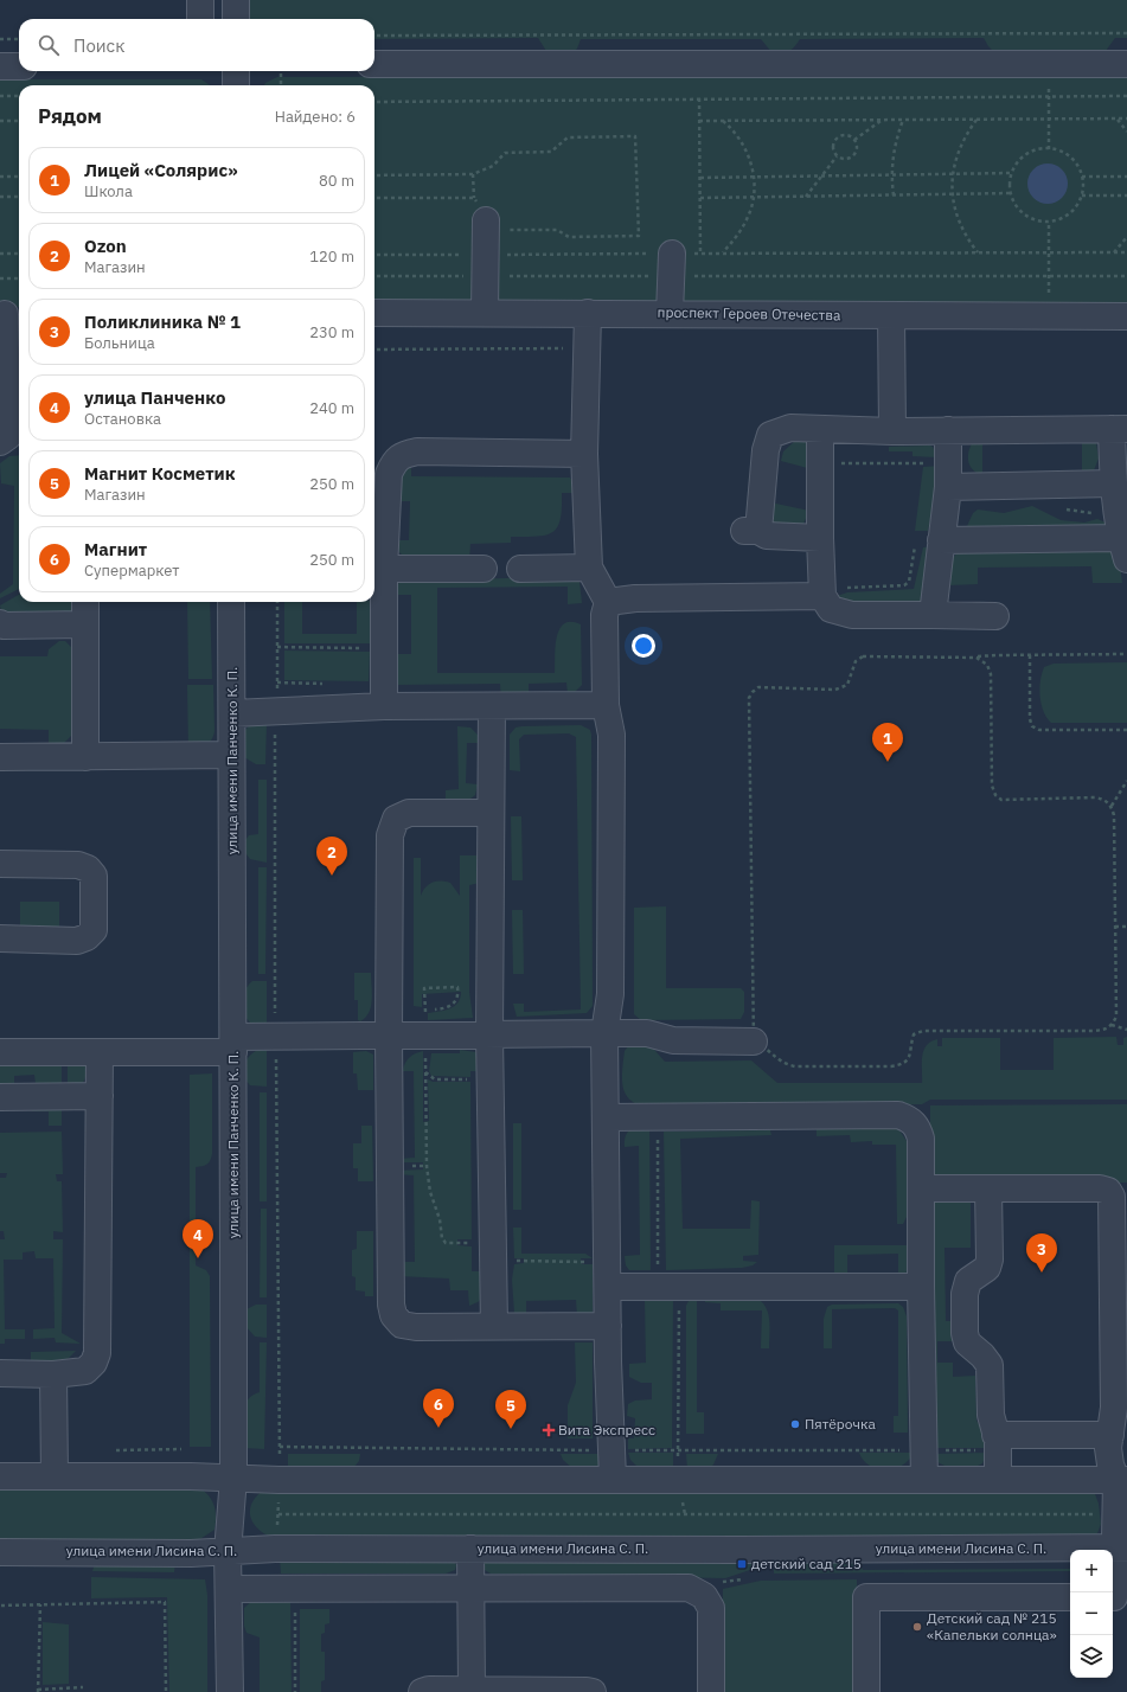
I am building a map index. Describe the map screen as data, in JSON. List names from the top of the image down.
{
  "streets": {
    "street": ["проспект Героев Отечества", "улица имени Панченко К. П.", "улица имени Лисина С. П."]
  },
  "crossings": [
    ["улица имени Панченко К. П.", "улица имени Лисина С. П."]
  ],
  "places": {
    "other": ["Пятёрочка", "Детский сад № 215 «Капельки солнца»"],
    "health": ["Вита Экспресс"],
    "transit": ["детский сад 215"]
  },
  "page": {
    "search": "Поиск",
    "heading": ["Рядом", "Найдено: 6"],
    "list": [
      {
        "mark": "1",
        "name": "Лицей «Солярис»",
        "note": "Школа",
        "value": "80 m"
      },
      {
        "mark": "2",
        "name": "Ozon",
        "note": "Магазин",
        "value": "120 m"
      },
      {
        "mark": "3",
        "name": "Поликлиника № 1",
        "note": "Больница",
        "value": "230 m"
      },
      {
        "mark": "4",
        "name": "улица Панченко",
        "note": "Остановка",
        "value": "240 m"
      },
      {
        "mark": "5",
        "name": "Магнит Косметик",
        "note": "Магазин",
        "value": "250 m"
      },
      {
        "mark": "6",
        "name": "Магнит",
        "note": "Супермаркет",
        "value": "250 m"
      }
    ],
    "pins": [
      "1",
      "2",
      "4",
      "3",
      "6",
      "5"
    ],
    "map_buttons": ["+", "−"]
  }
}
